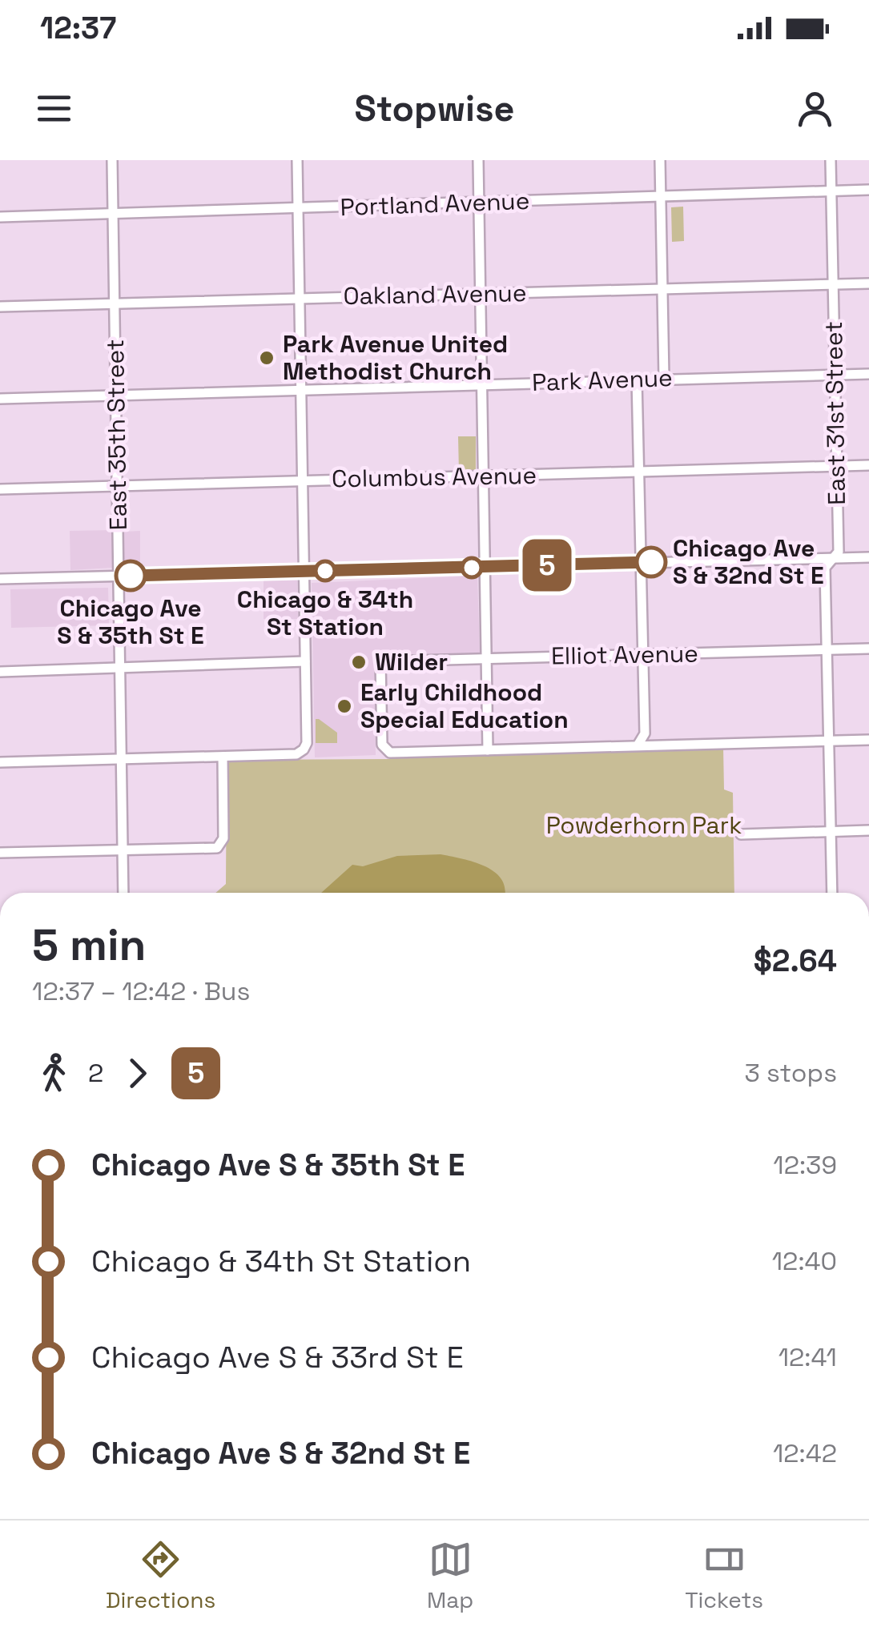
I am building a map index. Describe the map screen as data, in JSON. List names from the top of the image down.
{
  "streets": {
    "street": [
      "Portland Avenue",
      "Oakland Avenue",
      "Park Avenue",
      "East 31st Street",
      "East 35th Street",
      "Columbus Avenue",
      "Elliot Avenue"
    ]
  },
  "crossings": [
    ["Portland Avenue", "East 31st Street"],
    ["Portland Avenue", "East 35th Street"],
    ["Oakland Avenue", "East 31st Street"],
    ["Oakland Avenue", "East 35th Street"],
    ["Park Avenue", "East 31st Street"],
    ["Park Avenue", "East 35th Street"],
    ["East 31st Street", "Columbus Avenue"],
    ["East 31st Street", "Elliot Avenue"],
    ["East 35th Street", "Columbus Avenue"]
  ],
  "parks": ["Powderhorn Park"],
  "places": [
    "Park Avenue United Methodist Church",
    "Chicago Ave S & 32nd St E",
    "Chicago & 34th St Station",
    "Chicago Ave S & 35th St E",
    "Wilder",
    "Early Childhood Special Education"
  ],
  "lines": ["bus line 5"],
  "page": {
    "status": "12:37",
    "header": "Stopwise",
    "on_map": "5",
    "heading": ["5 min", "12:37 – 12:42 · Bus", "$2.64"],
    "legs": ["2", "5", "3 stops"],
    "list": [
      {
        "name": "Chicago Ave S & 35th St E",
        "value": "12:39"
      },
      {
        "name": "Chicago & 34th St Station",
        "value": "12:40"
      },
      {
        "name": "Chicago Ave S & 33rd St E",
        "value": "12:41"
      },
      {
        "name": "Chicago Ave S & 32nd St E",
        "value": "12:42"
      }
    ],
    "tabs": ["Directions", "Map", "Tickets"]
  }
}
